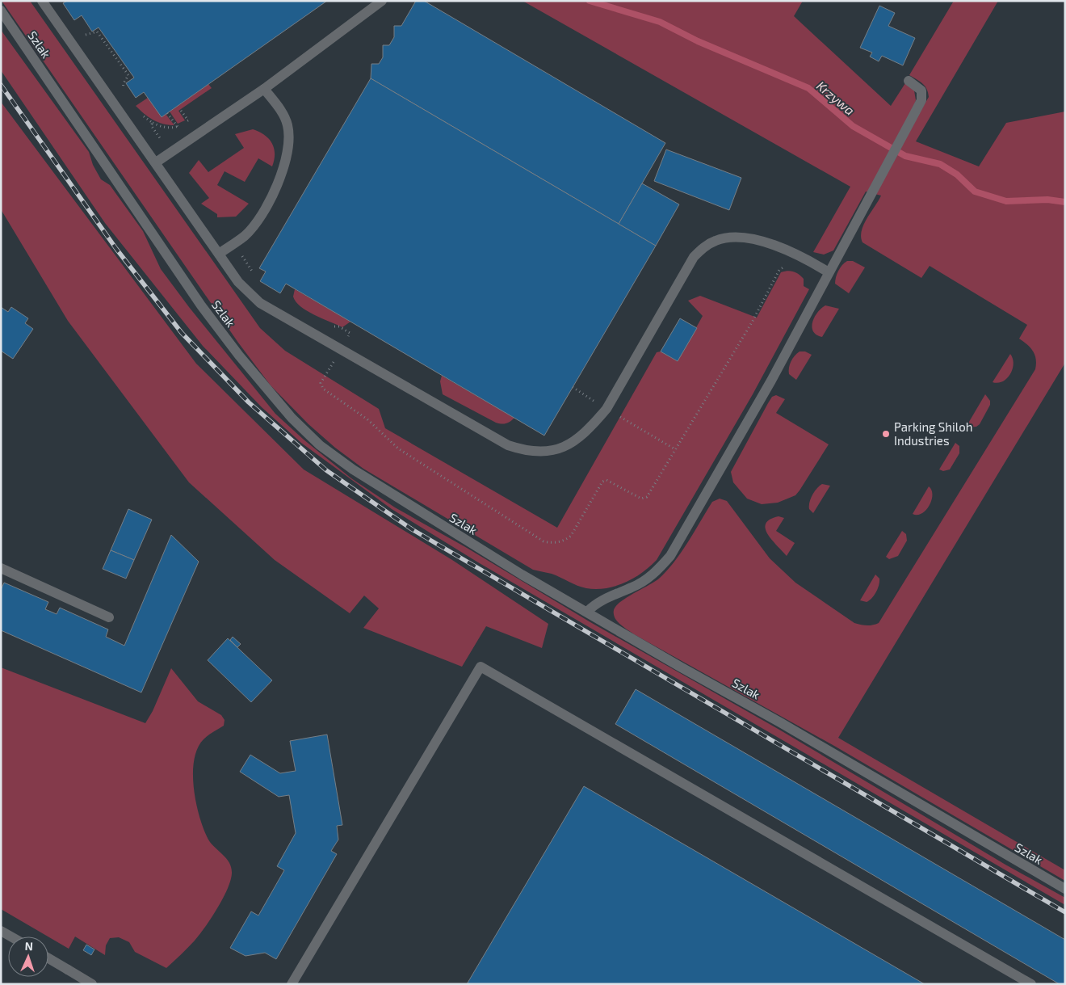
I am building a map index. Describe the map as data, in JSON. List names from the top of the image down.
{
  "streets": {
    "street": ["Szlak"]
  },
  "water": ["Krzywa"],
  "places": ["Parking Shiloh Industries"],
  "north": "top"
}
